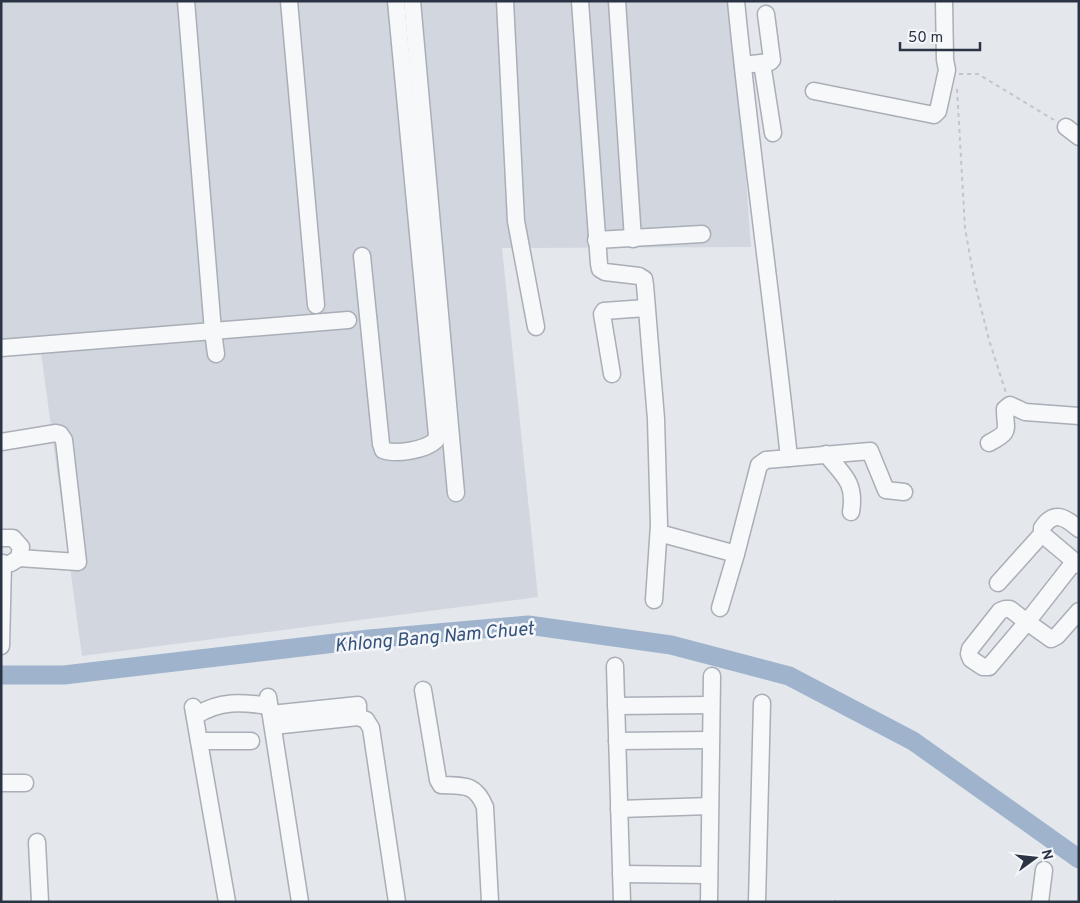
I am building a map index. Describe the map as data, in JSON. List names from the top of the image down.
{
  "water": ["Khlong Bang Nam Chuet"],
  "scale_bar": "50 m",
  "north": "right"
}
